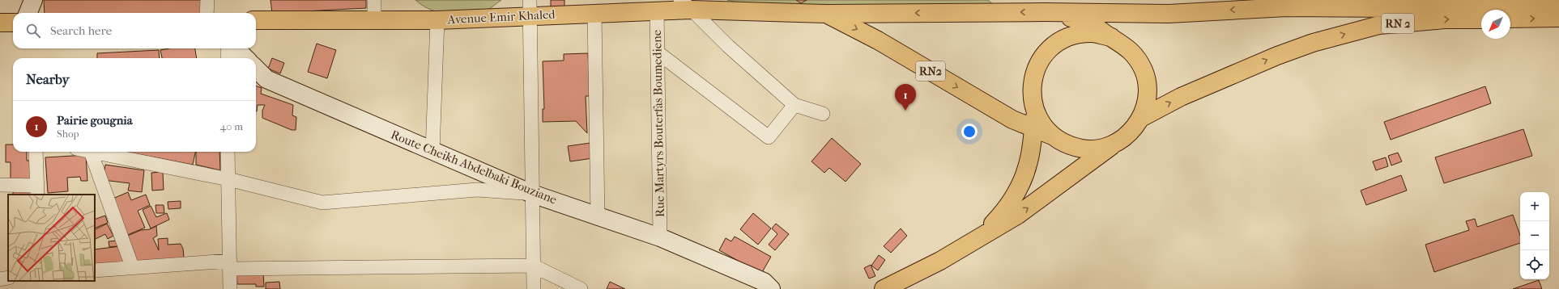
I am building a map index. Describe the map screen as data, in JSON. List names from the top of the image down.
{
  "streets": {
    "main road": ["Avenue Emir Khaled", "RN 2", "RN2"],
    "street": ["Rue Martyrs Bouterfas Boumediene", "Route Cheikh Abdelbaki Bouziane"]
  },
  "crossings": [
    ["Avenue Emir Khaled", "RN2"],
    ["Avenue Emir Khaled", "Rue Martyrs Bouterfas Boumediene"],
    ["RN 2", "RN2"],
    ["Rue Martyrs Bouterfas Boumediene", "Route Cheikh Abdelbaki Bouziane"]
  ],
  "north": "bottom left",
  "page": {
    "search": "Search here",
    "heading": "Nearby",
    "pins": "1",
    "list": [
      {
        "mark": "1",
        "name": "Pairie gougnia",
        "note": "Shop",
        "value": "40 m"
      }
    ],
    "map_buttons": ["+", "−"]
  }
}
